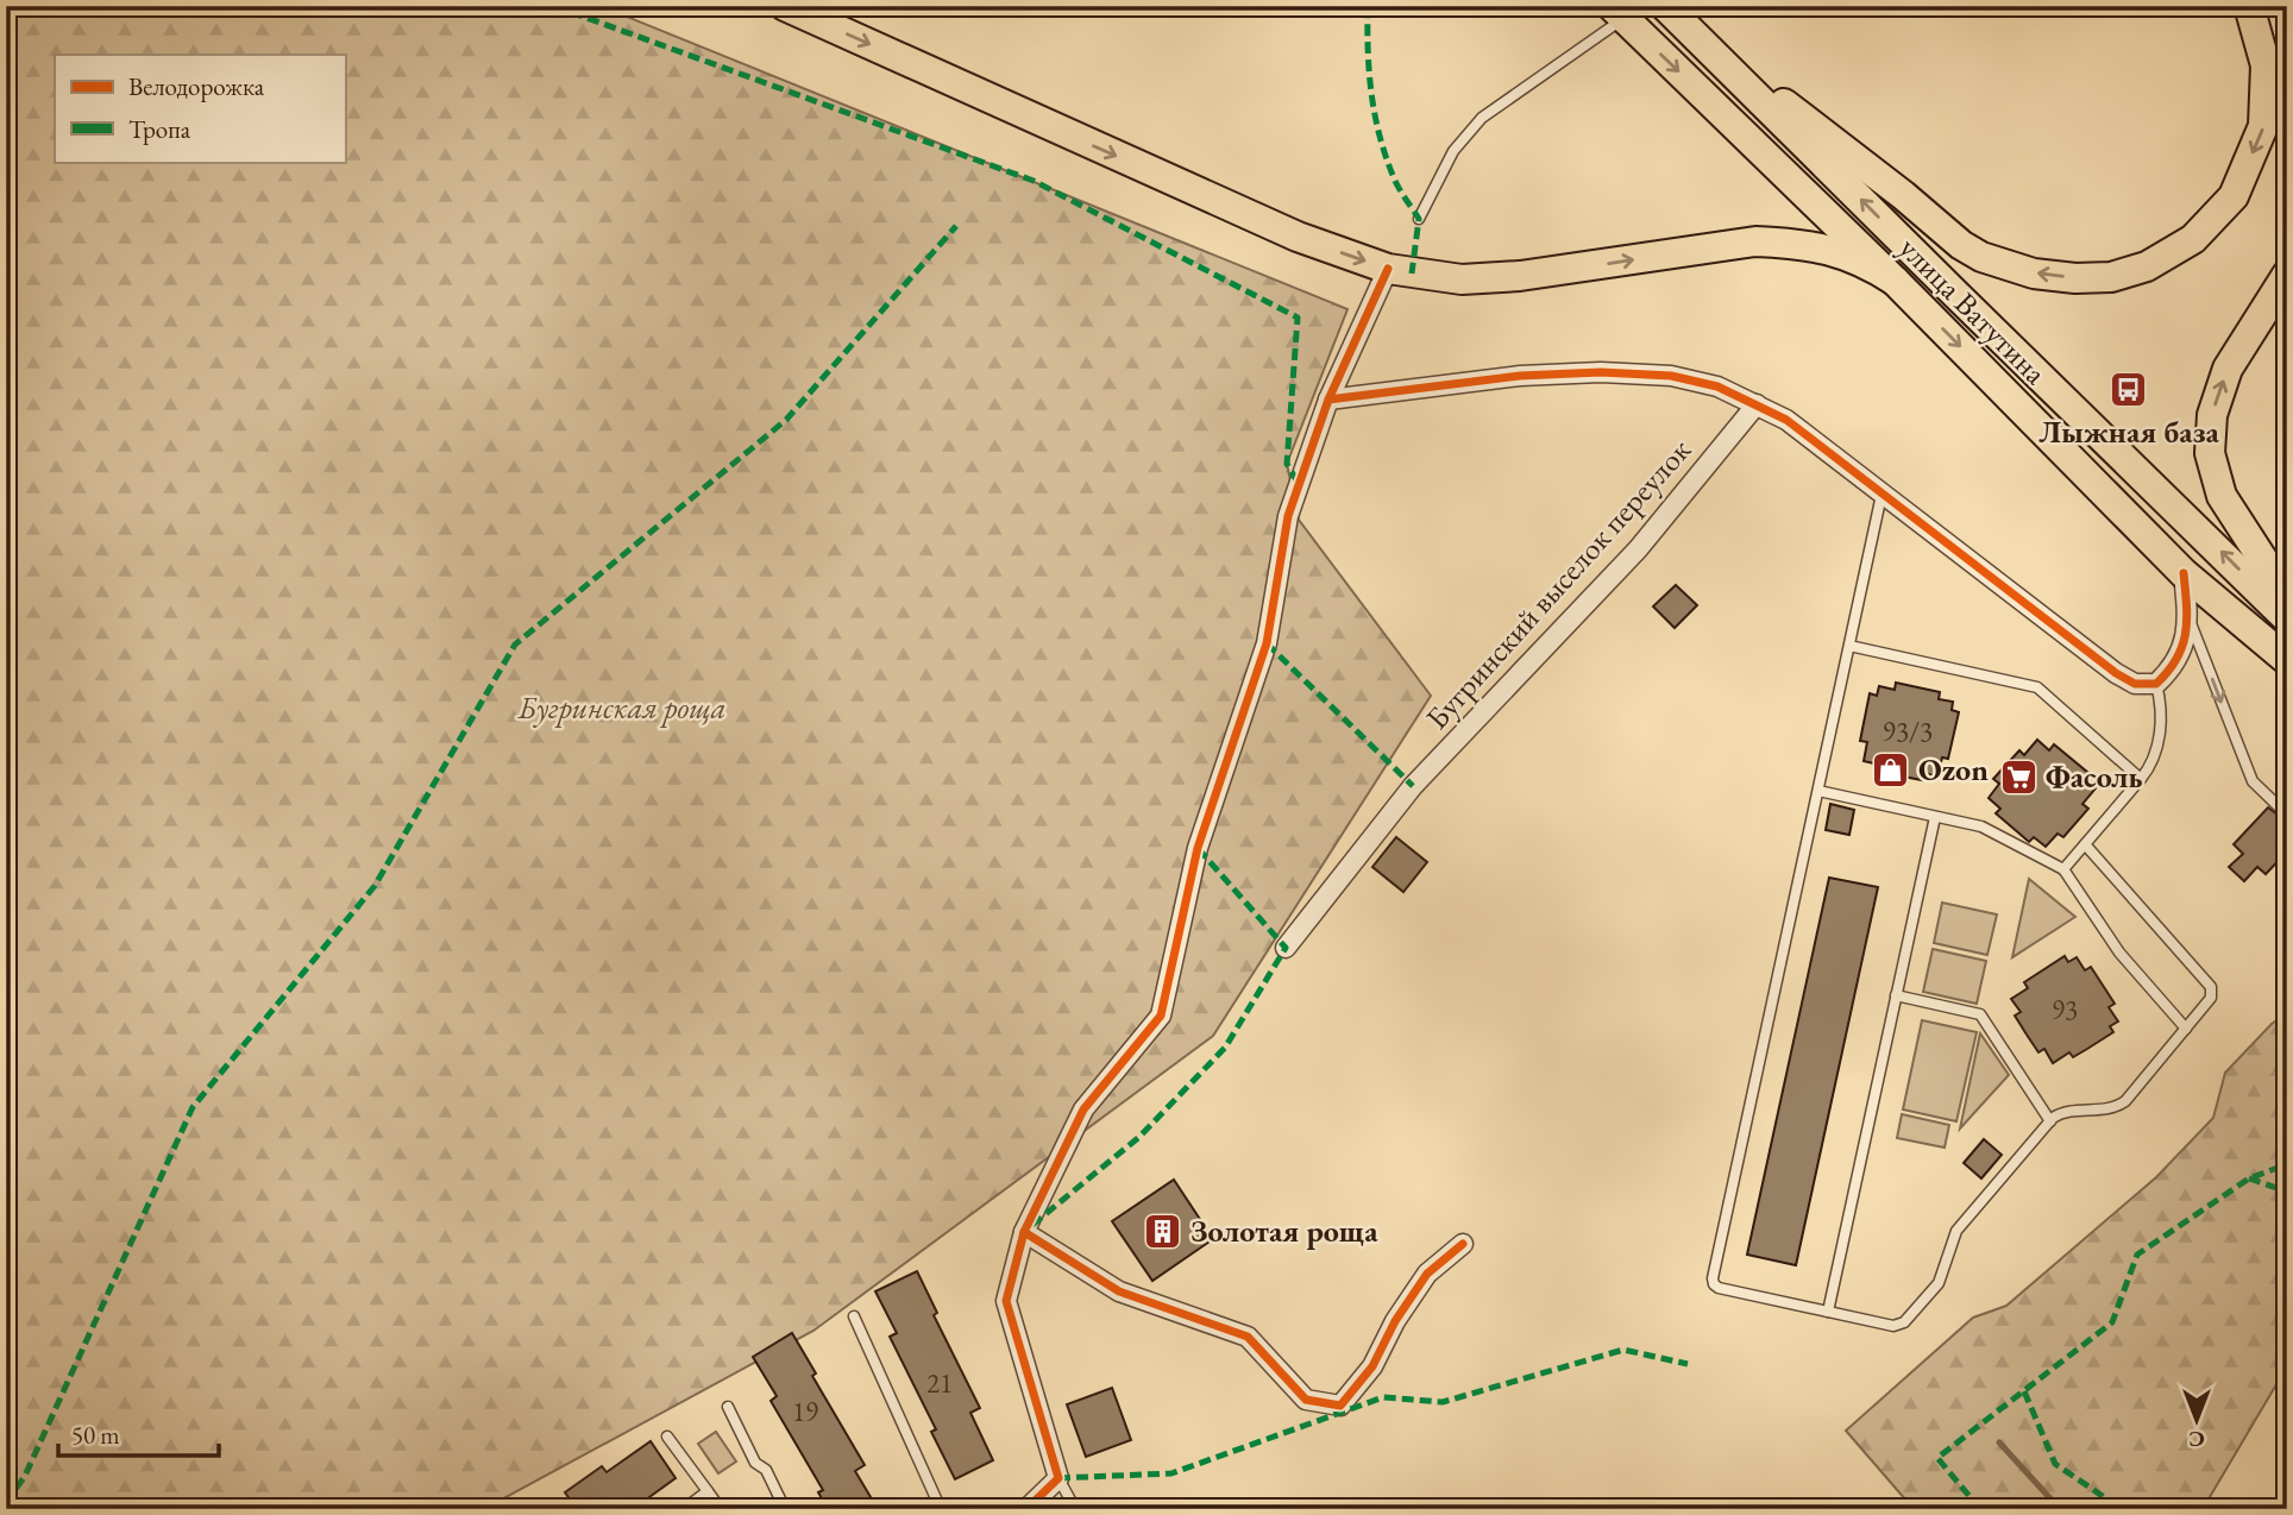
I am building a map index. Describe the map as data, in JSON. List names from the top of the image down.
{
  "streets": {
    "main road": ["улица Ватутина"],
    "street": ["Бугринский выселок переулок"]
  },
  "parks": ["Бугринская роща"],
  "places": {
    "bus stop": ["Лыжная база"],
    "shop": ["Ozon"],
    "supermarket": ["Фасоль"],
    "building": ["Золотая роща"]
  },
  "house_numbers": [
    "93/3",
    "93",
    "21",
    "19"
  ],
  "legend": ["Велодорожка", "Тропа"],
  "scale_bar": "50 m",
  "north": "bottom"
}
